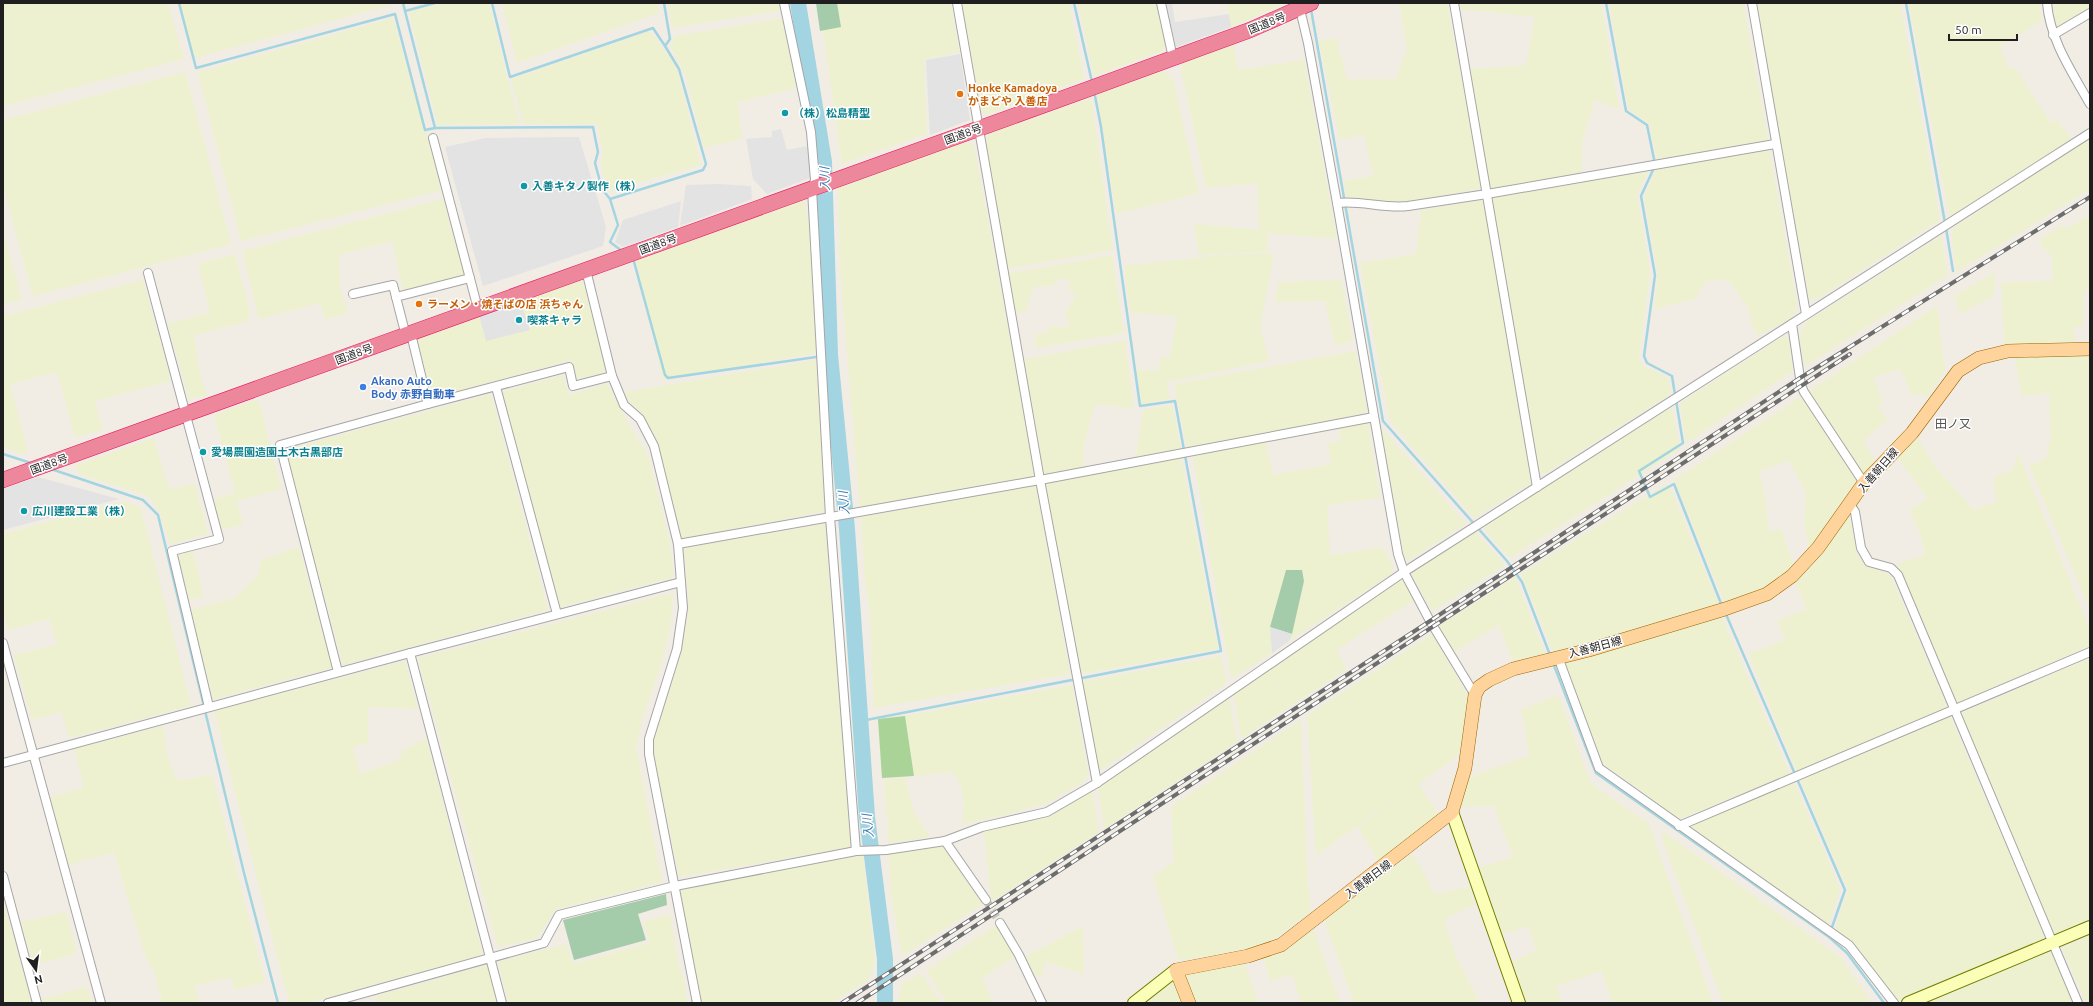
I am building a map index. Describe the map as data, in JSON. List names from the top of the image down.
{
  "streets": {
    "highway": ["国道8号"],
    "main road": ["入善朝日線"]
  },
  "districts": ["田ノ又"],
  "water": ["入川"],
  "places": [
    "Honke Kamadoya かまどや 入善店",
    "（株）松島精型",
    "入善キタノ製作（株）",
    "ラーメン・焼そばの店 浜ちゃん",
    "喫茶キャラ",
    "Akano Auto Body 赤野自動車",
    "愛場農園造園土木古黒部店",
    "広川建設工業（株）"
  ],
  "scale_bar": "50 m",
  "north": "bottom"
}
